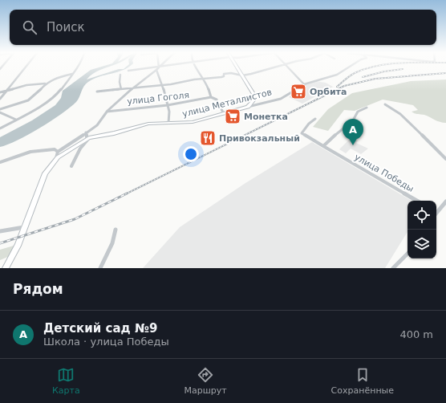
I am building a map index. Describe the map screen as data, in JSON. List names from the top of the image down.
{
  "streets": {
    "main road": ["улица Металлистов"],
    "street": ["улица Гоголя", "улица Победы"]
  },
  "places": {
    "supermarket": ["Орбита", "Монетка"],
    "restaurant": ["Привокзальный"]
  },
  "page": {
    "search": "Поиск",
    "pins": "A",
    "heading": "Рядом",
    "list": [
      {
        "mark": "A",
        "name": "Детский сад №9",
        "note": "Школа · улица Победы",
        "value": "400 m"
      }
    ],
    "nav": ["Карта", "Маршрут", "Сохранённые"]
  }
}
